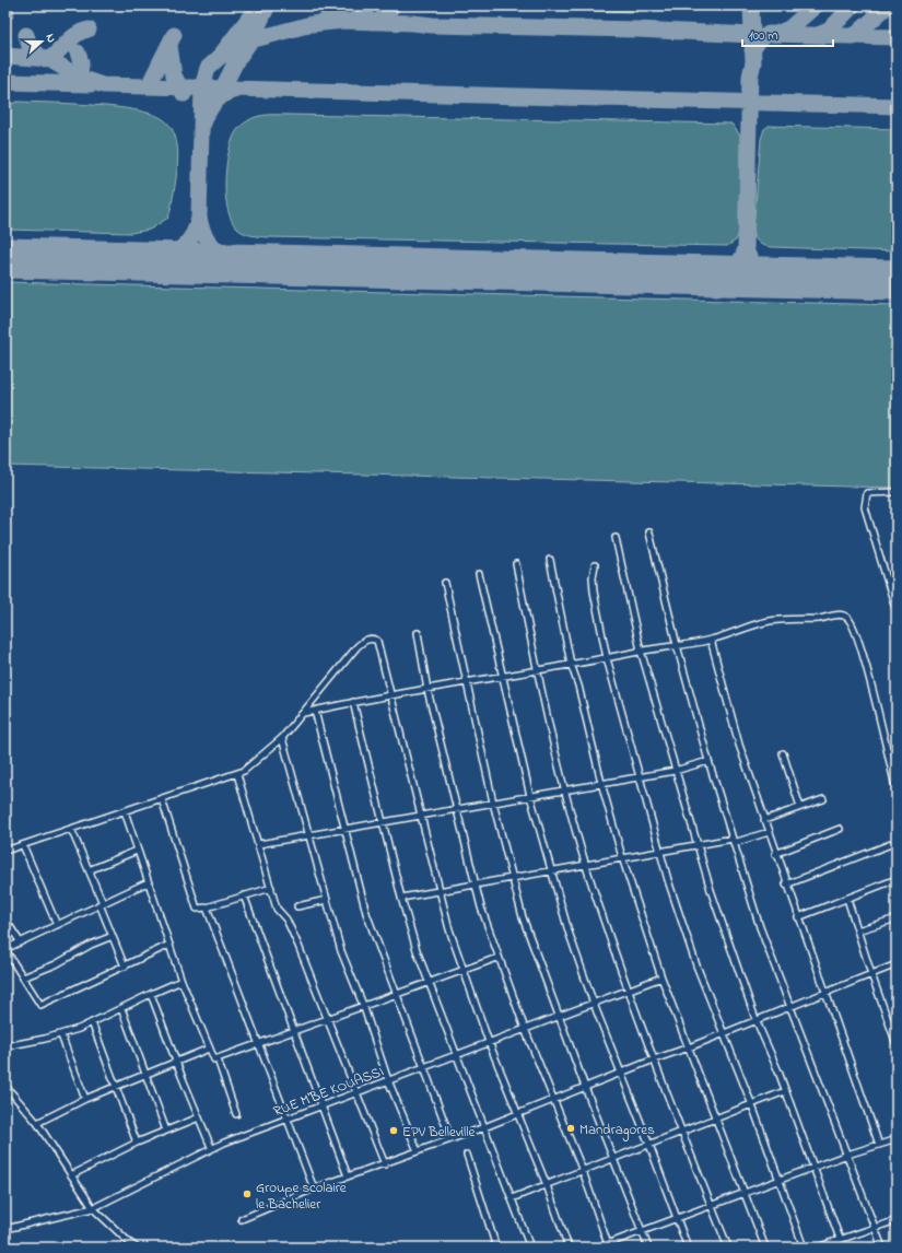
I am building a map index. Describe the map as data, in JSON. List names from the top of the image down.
{
  "streets": {
    "street": ["RUE M'BE KOUASSI"]
  },
  "places": ["Mandragores", "EPV Belleville", "Groupe scolaire le Bachelier"],
  "scale_bar": "100 m",
  "north": "right"
}
